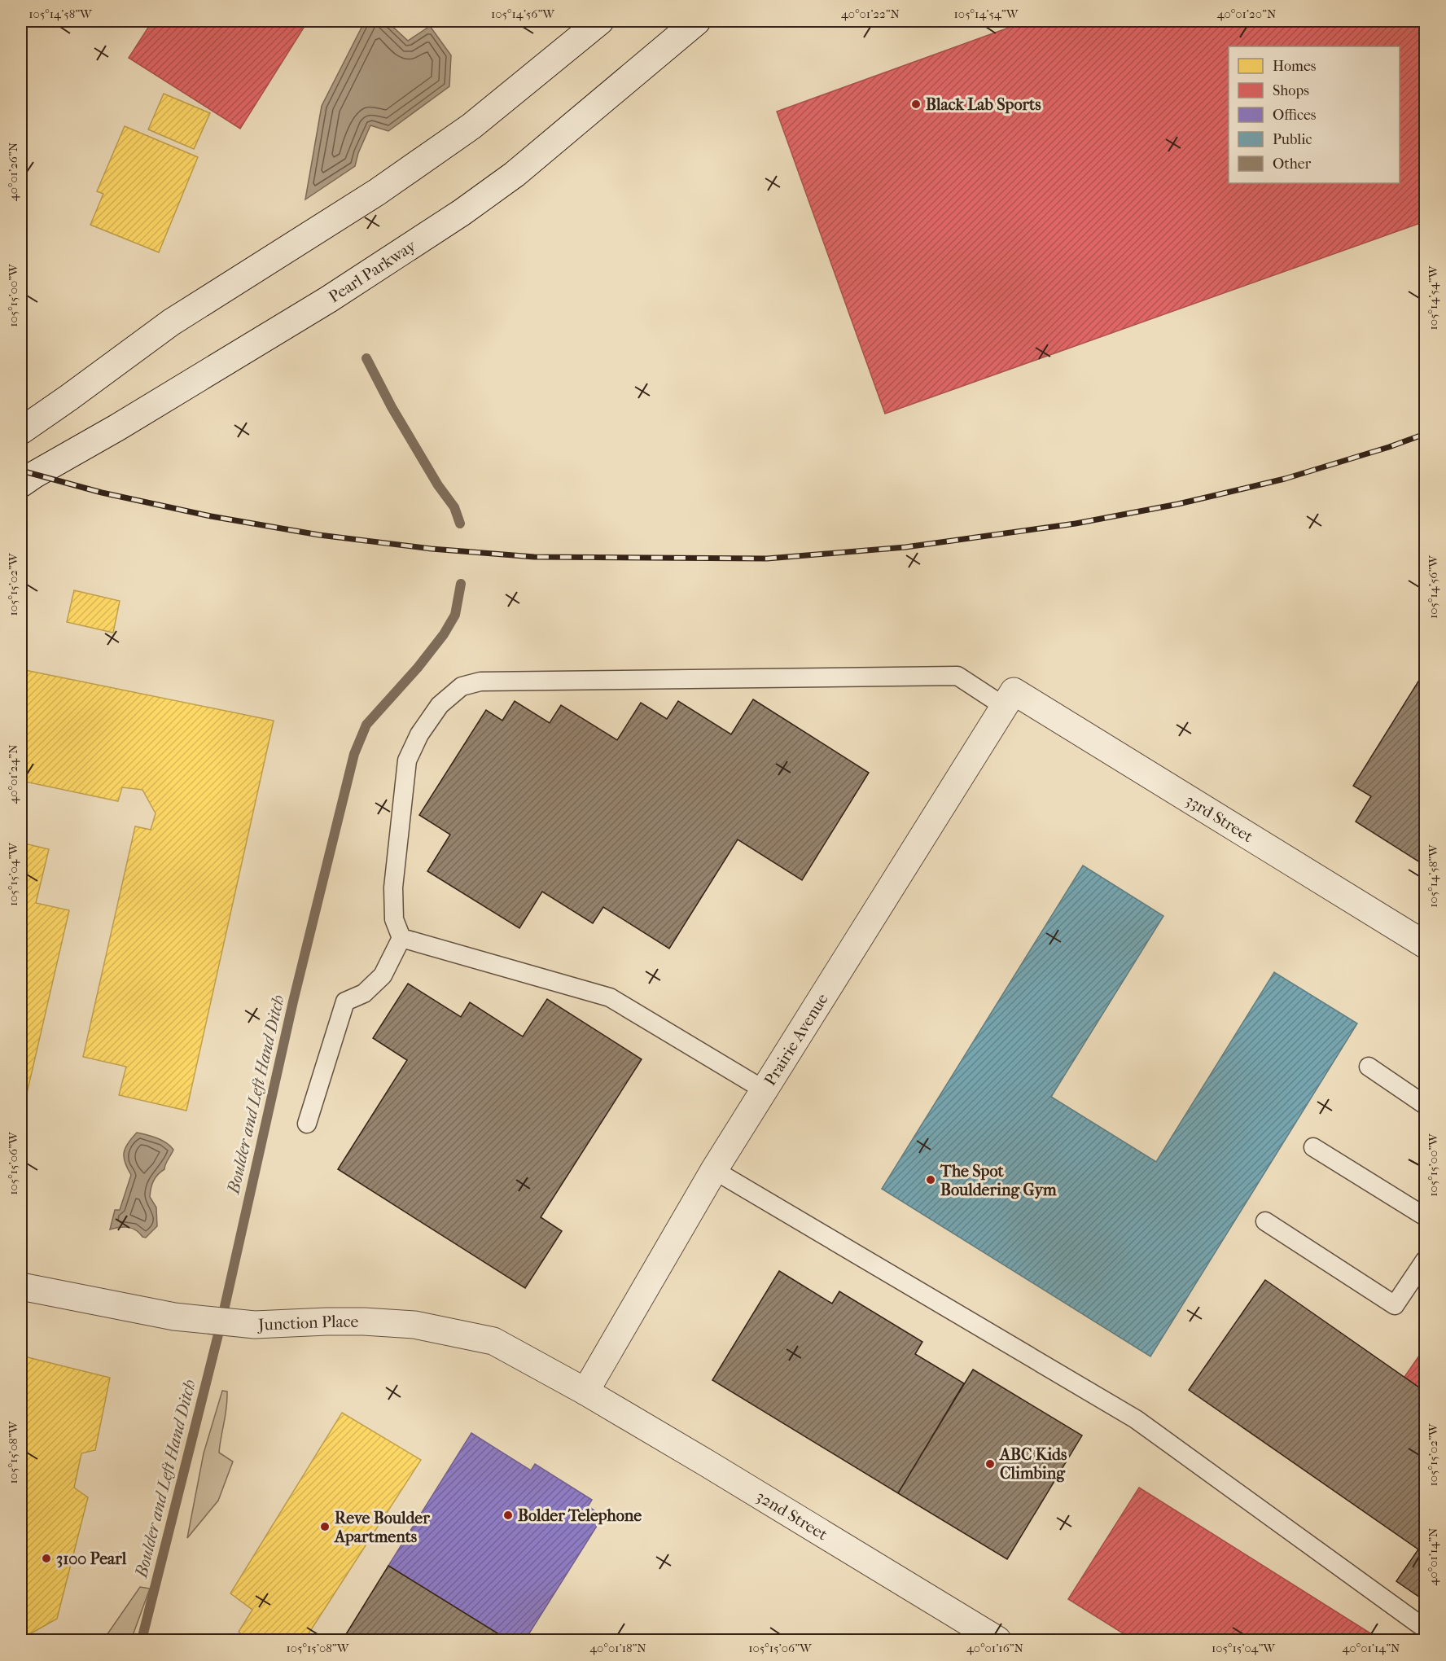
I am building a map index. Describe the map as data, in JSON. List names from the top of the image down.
{
  "streets": {
    "street": [
      "Pearl Parkway",
      "33rd Street",
      "Prairie Avenue",
      "Junction Place",
      "32nd Street"
    ]
  },
  "crossings": [
    ["33rd Street", "Prairie Avenue"],
    ["Prairie Avenue", "Junction Place"],
    ["Prairie Avenue", "32nd Street"],
    ["Junction Place", "32nd Street"]
  ],
  "water": ["Boulder and Left Hand Ditch"],
  "places": [
    "Black Lab Sports",
    "The Spot Bouldering Gym",
    "ABC Kids Climbing",
    "Bolder Telephone",
    "Reve Boulder Apartments",
    "3100 Pearl"
  ],
  "legend": [
    "Homes",
    "Shops",
    "Offices",
    "Public",
    "Other"
  ],
  "coordinates": [
    "105°14'58\"W",
    "105°14'56\"W",
    "40°01'22\"N",
    "105°14'54\"W",
    "40°01'20\"N",
    "40°01'26\"N",
    "105°15'00\"W",
    "105°15'02\"W",
    "40°01'24\"N",
    "105°15'04\"W",
    "105°15'06\"W",
    "105°15'08\"W",
    "40°01'14\"N",
    "40°01'18\"N",
    "40°01'16\"N"
  ]
}
